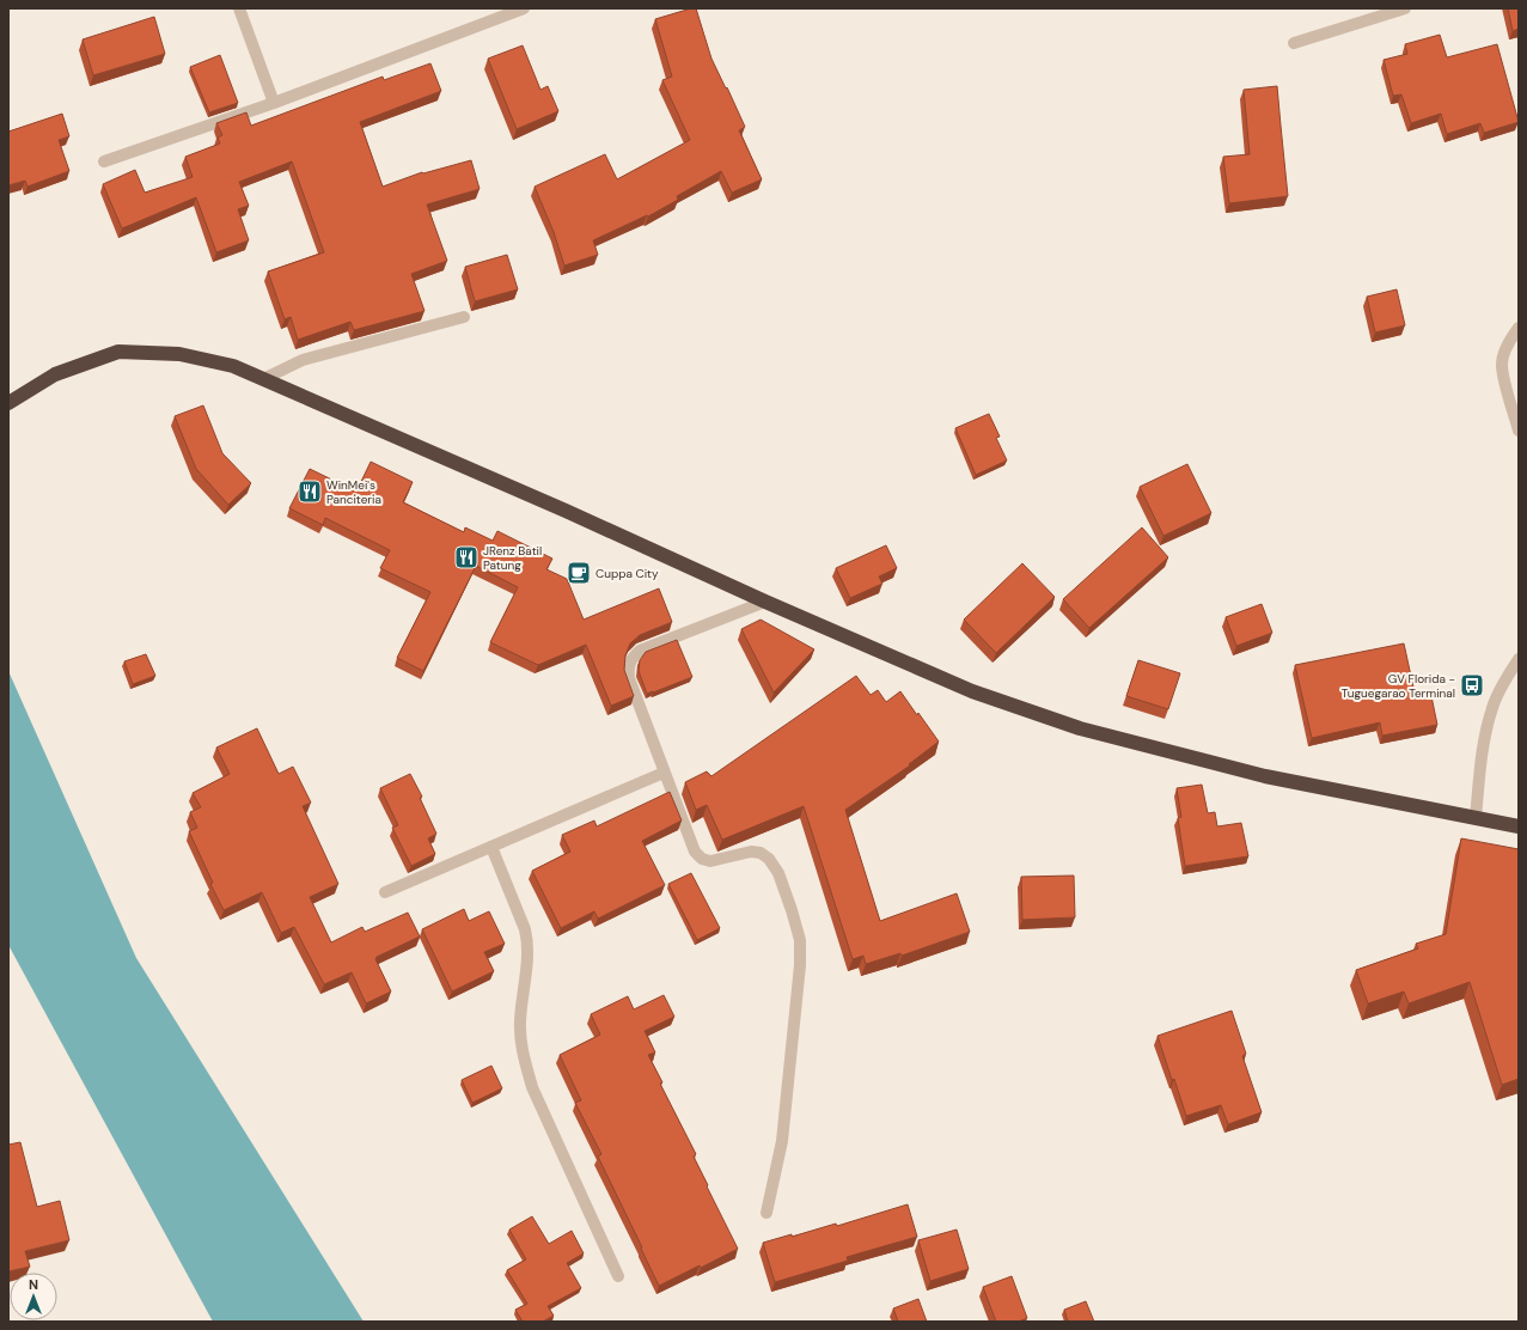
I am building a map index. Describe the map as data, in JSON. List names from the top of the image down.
{
  "places": {
    "restaurant": ["WinMei's Panciteria", "JRenz Batil Patung"],
    "cafe": ["Cuppa City"],
    "bus stop": ["GV Florida - Tuguegarao Terminal"]
  },
  "north": "top"
}
